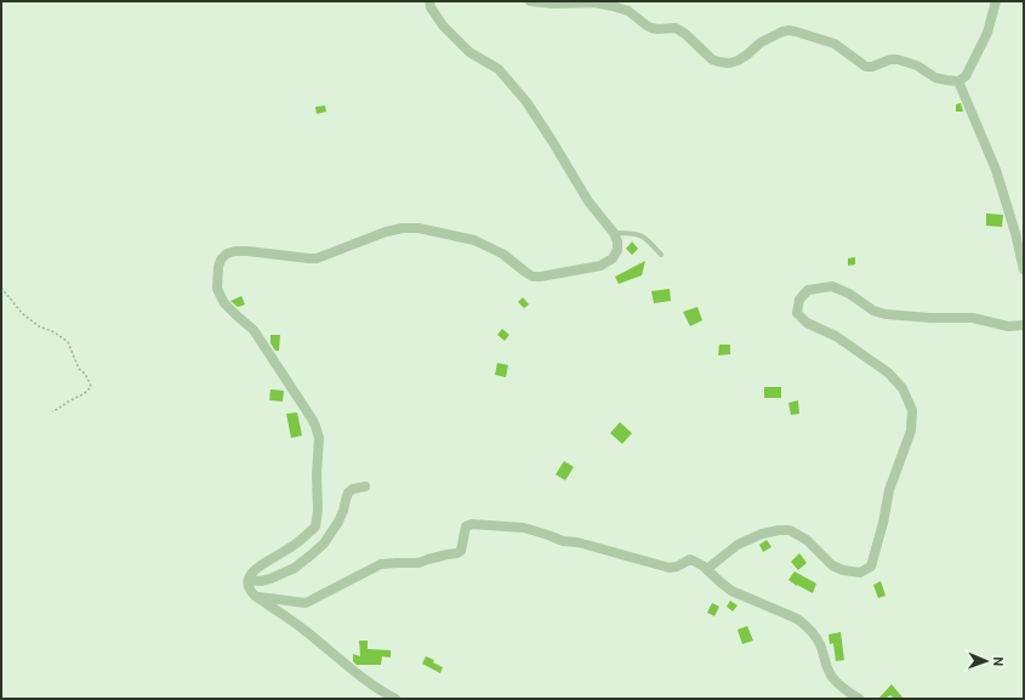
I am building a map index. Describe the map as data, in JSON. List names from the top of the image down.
{
  "north": "right"
}
